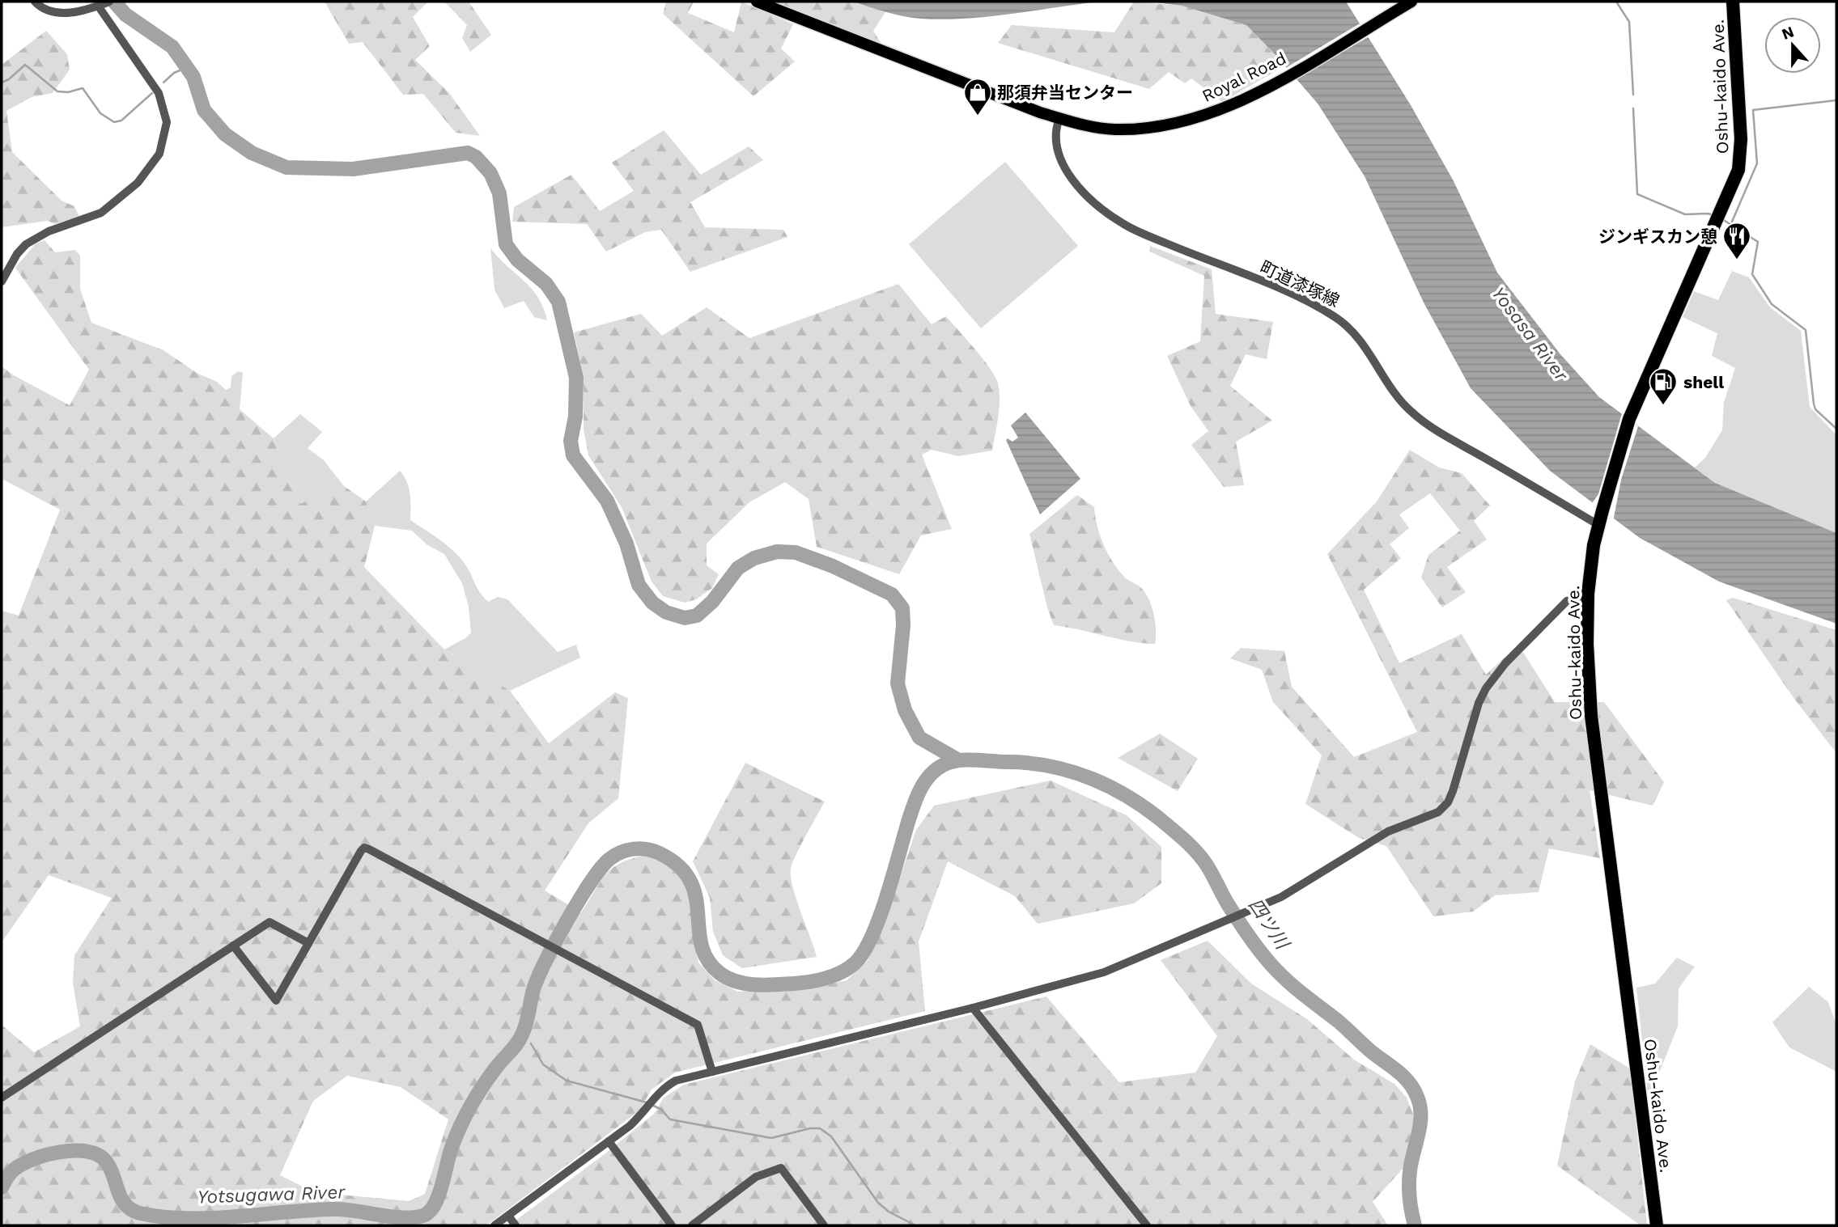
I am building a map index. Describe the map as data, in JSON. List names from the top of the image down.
{
  "streets": {
    "highway": ["Oshu-kaido Ave."],
    "main road": ["Royal Road"],
    "street": ["町道漆塚線"]
  },
  "crossings": [
    ["Royal Road", "町道漆塚線"],
    ["Oshu-kaido Ave.", "町道漆塚線"]
  ],
  "water": ["Yosasa River", "四ツ川", "Yotsugawa River"],
  "places": {
    "shop": ["那須弁当センター"],
    "restaurant": ["ジンギスカン憩"],
    "fuel station": ["shell"]
  },
  "north": "top"
}
